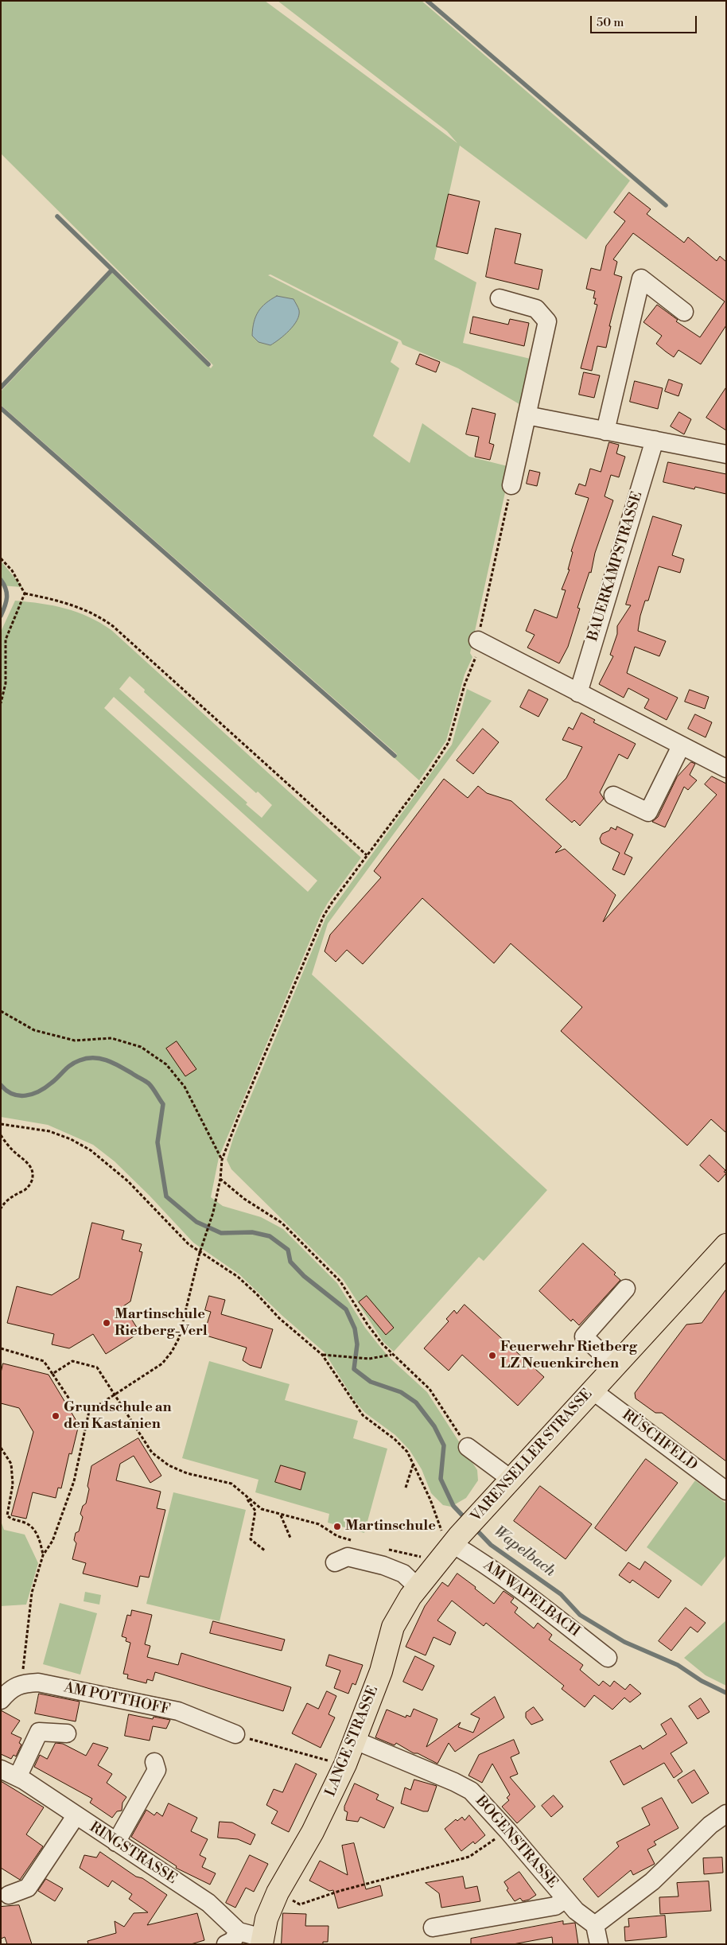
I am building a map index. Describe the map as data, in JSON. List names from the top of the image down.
{
  "streets": {
    "main road": ["VARENSELLER STRASSE", "LANGE STRASSE"],
    "street": [
      "BAUERKAMPSTRASSE",
      "RÜSCHFELD",
      "AM WAPELBACH",
      "AM POTTHOFF",
      "BOGENSTRASSE",
      "RINGSTRASSE"
    ]
  },
  "crossings": [
    ["RÜSCHFELD", "VARENSELLER STRASSE"],
    ["VARENSELLER STRASSE", "AM WAPELBACH"],
    ["VARENSELLER STRASSE", "LANGE STRASSE"],
    ["AM WAPELBACH", "LANGE STRASSE"],
    ["LANGE STRASSE", "BOGENSTRASSE"],
    ["LANGE STRASSE", "RINGSTRASSE"]
  ],
  "water": ["Wapelbach"],
  "places": [
    "Martinschule Rietberg-Verl",
    "Feuerwehr Rietberg LZ Neuenkirchen",
    "Grundschule an den Kastanien",
    "Martinschule"
  ],
  "scale_bar": "50 m"
}
